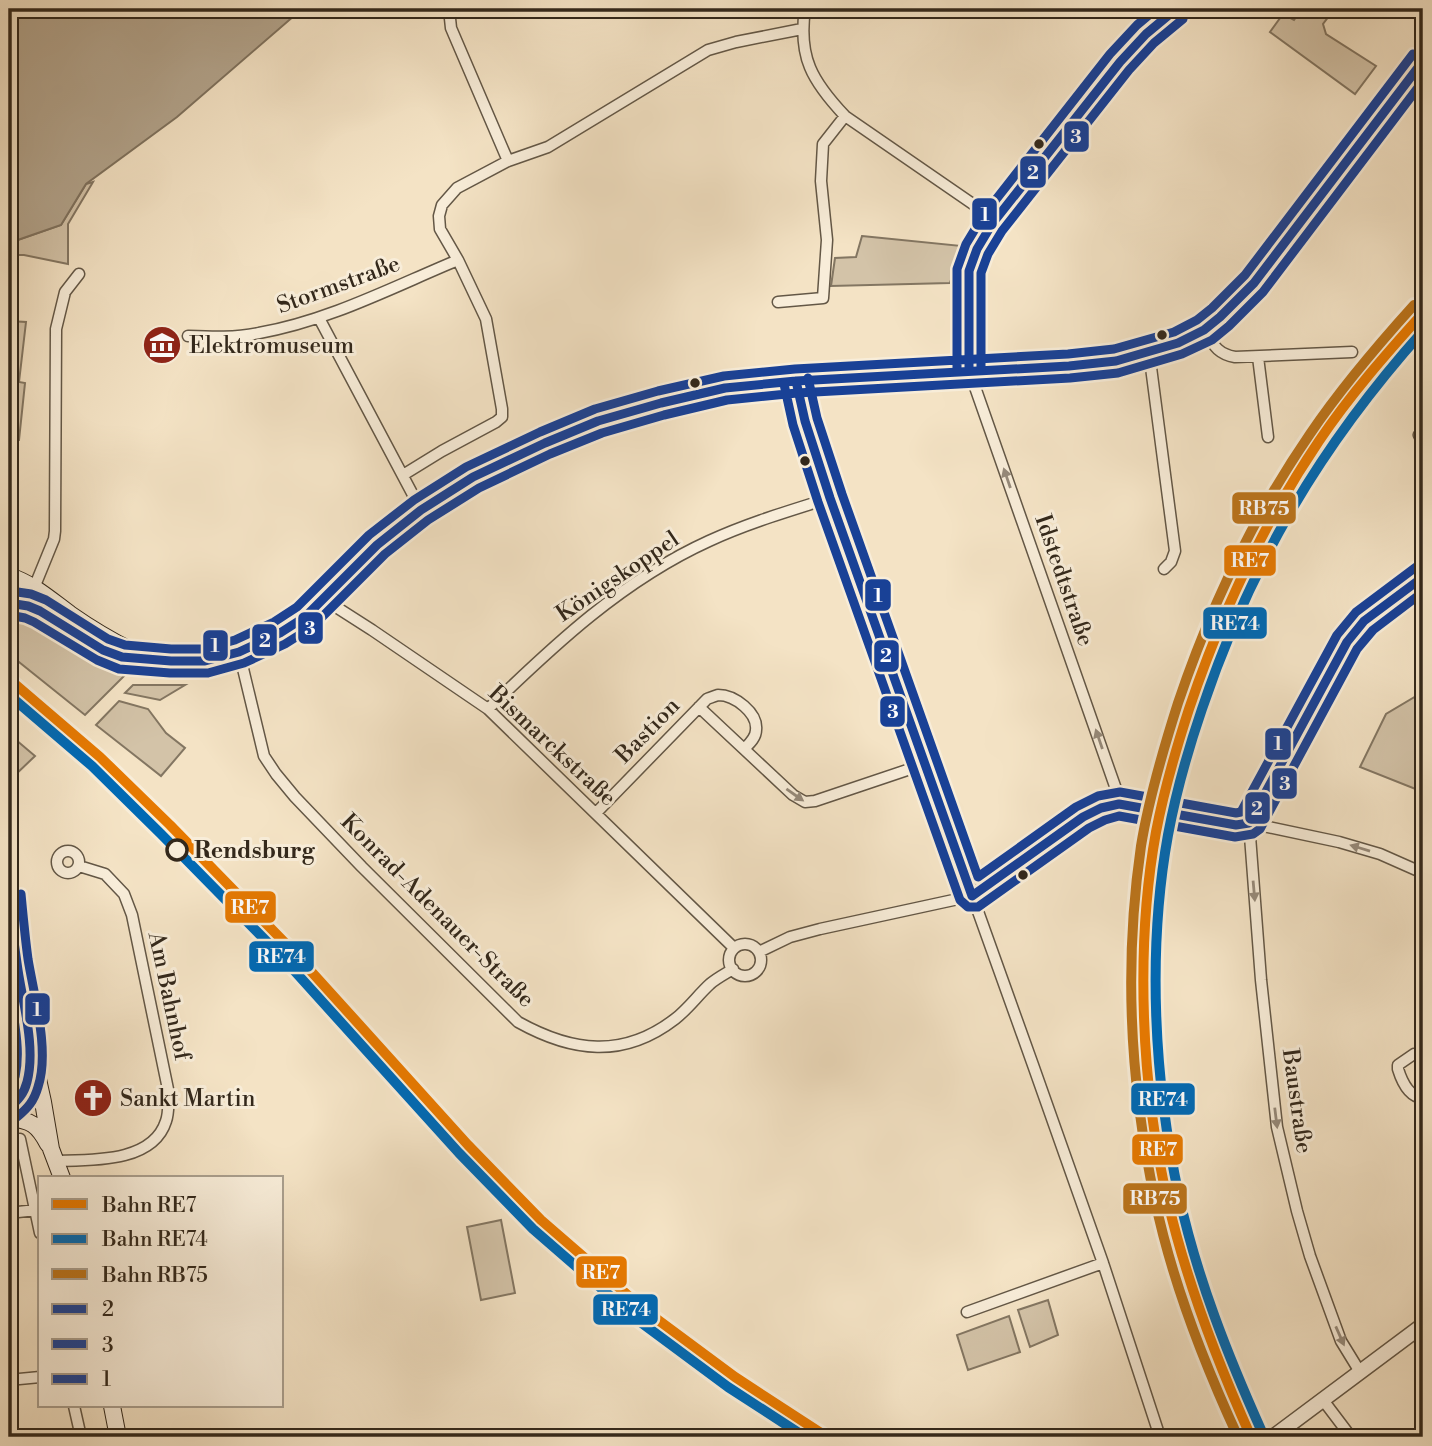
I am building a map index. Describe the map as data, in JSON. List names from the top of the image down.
{
  "streets": {
    "street": [
      "Stormstraße",
      "Königskoppel",
      "Idstedtstraße",
      "Bastion",
      "Bismarckstraße",
      "Konrad-Adenauer-Straße",
      "Am Bahnhof",
      "Baustraße"
    ]
  },
  "crossings": [
    ["Königskoppel", "Bismarckstraße"],
    ["Bastion", "Bismarckstraße"],
    ["Bismarckstraße", "Konrad-Adenauer-Straße"]
  ],
  "one_way": ["Idstedtstraße", "Baustraße"],
  "places": {
    "museum": ["Elektromuseum"],
    "other": ["Rendsburg"],
    "church": ["Sankt Martin"]
  },
  "lines": [
    "transit line 2",
    "transit line 1",
    "transit line 3",
    "rail line RB75",
    "rail line RE7",
    "rail line RE74"
  ],
  "legend": [
    "Bahn RE7",
    "Bahn RE74",
    "Bahn RB75",
    "2",
    "3",
    "1"
  ]
}
